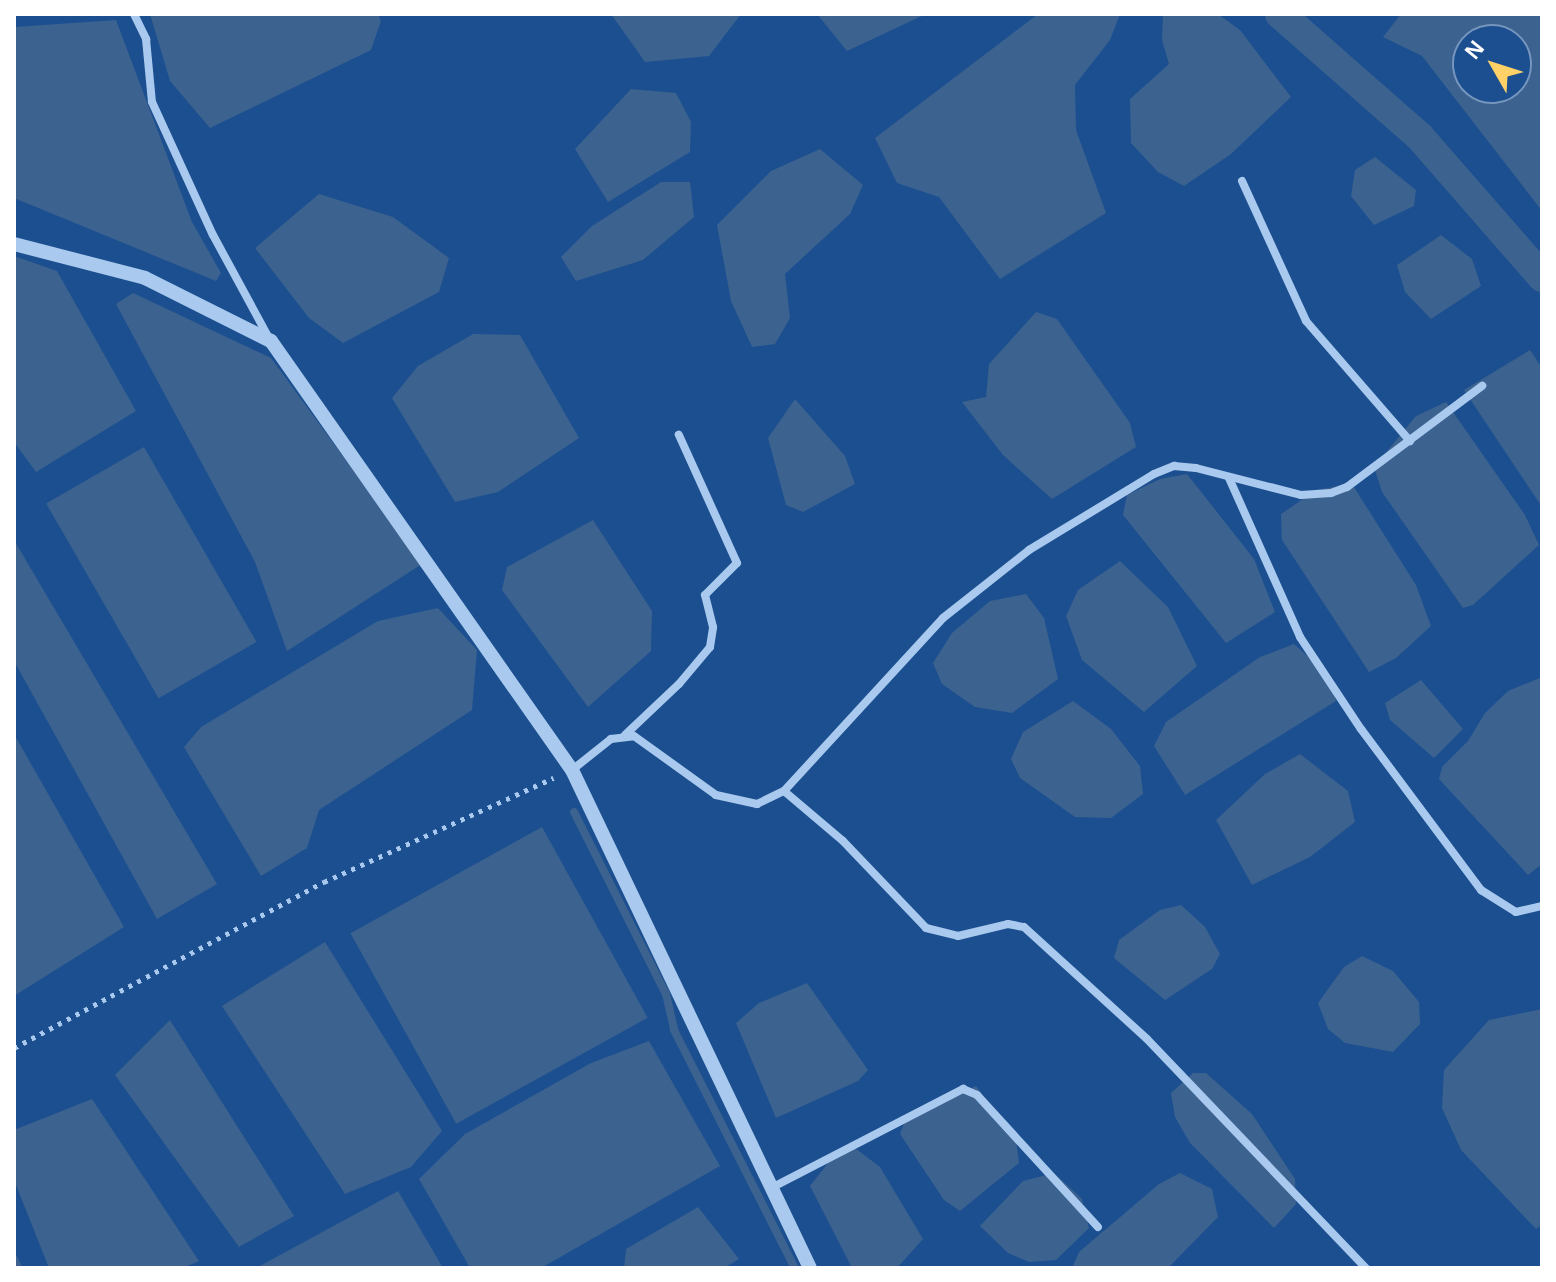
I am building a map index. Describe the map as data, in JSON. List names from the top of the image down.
{
  "north": "top left"
}
